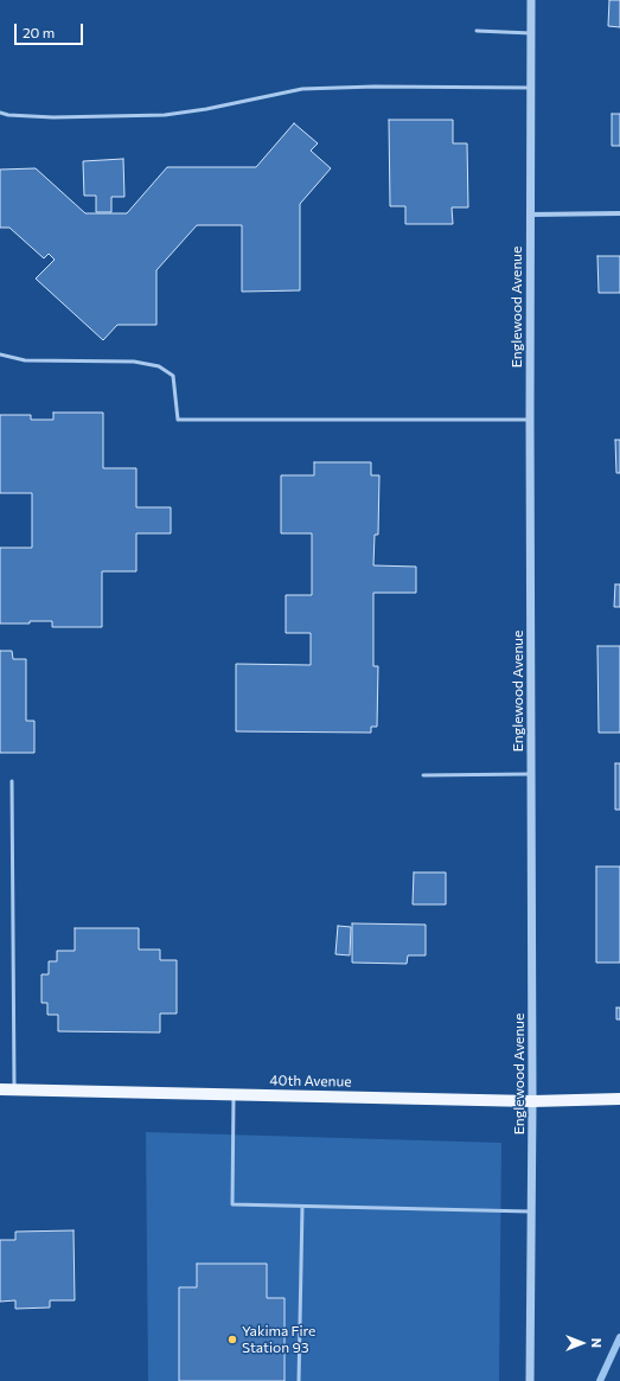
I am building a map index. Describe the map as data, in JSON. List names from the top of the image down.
{
  "streets": {
    "main road": ["40th Avenue"],
    "street": ["Englewood Avenue"]
  },
  "crossings": [
    ["Englewood Avenue", "40th Avenue"]
  ],
  "places": ["Yakima Fire Station 93"],
  "scale_bar": "20 m",
  "north": "right"
}
